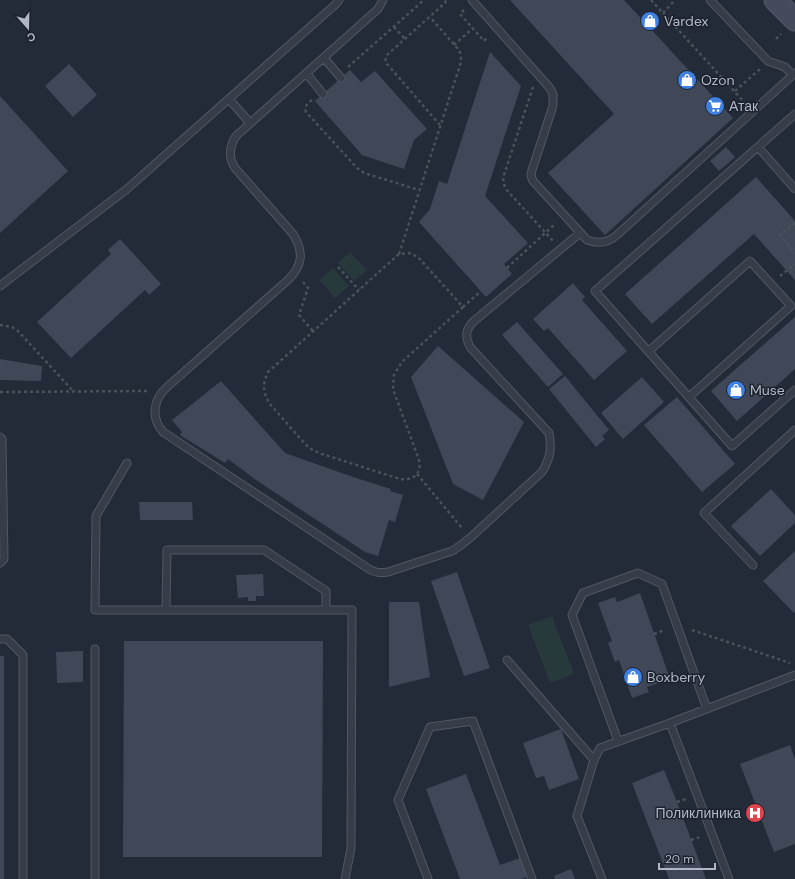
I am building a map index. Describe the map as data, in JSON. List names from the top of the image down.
{
  "places": {
    "shop": [
      "Vardex",
      "Ozon",
      "Muse",
      "Boxberry"
    ],
    "supermarket": ["Атак"],
    "hospital": ["Поликлиника"]
  },
  "scale_bar": "20 m",
  "north": "bottom"
}
